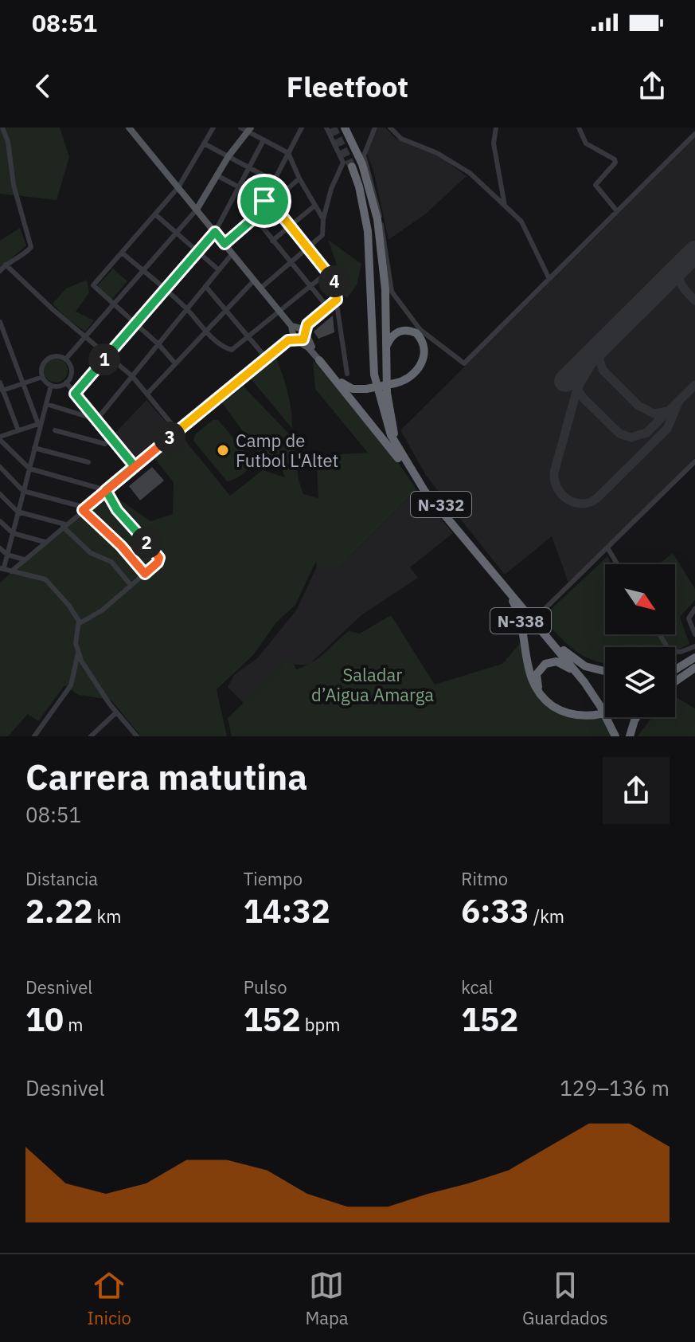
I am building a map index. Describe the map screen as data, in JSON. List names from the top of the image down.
{
  "streets": {
    "highway": ["N-332", "N-338"]
  },
  "crossings": [
    ["N-332", "N-338"]
  ],
  "parks": ["Saladar d’Aigua Amarga"],
  "places": ["Camp de Futbol L'Altet"],
  "north": "bottom right",
  "page": {
    "status": "08:51",
    "header": "Fleetfoot",
    "pins": [
      "4",
      "1",
      "3",
      "2"
    ],
    "heading": ["Carrera matutina", "08:51"],
    "stats": [
      ["Distancia", "2.22 km"],
      ["Tiempo", "14:32"],
      ["Ritmo", "6:33 /km"],
      ["Desnivel", "10 m"],
      ["Pulso", "152 bpm"],
      ["kcal", "152"]
    ],
    "chart": ["Desnivel", "129–136 m"],
    "tabs": ["Inicio", "Mapa", "Guardados"]
  }
}
